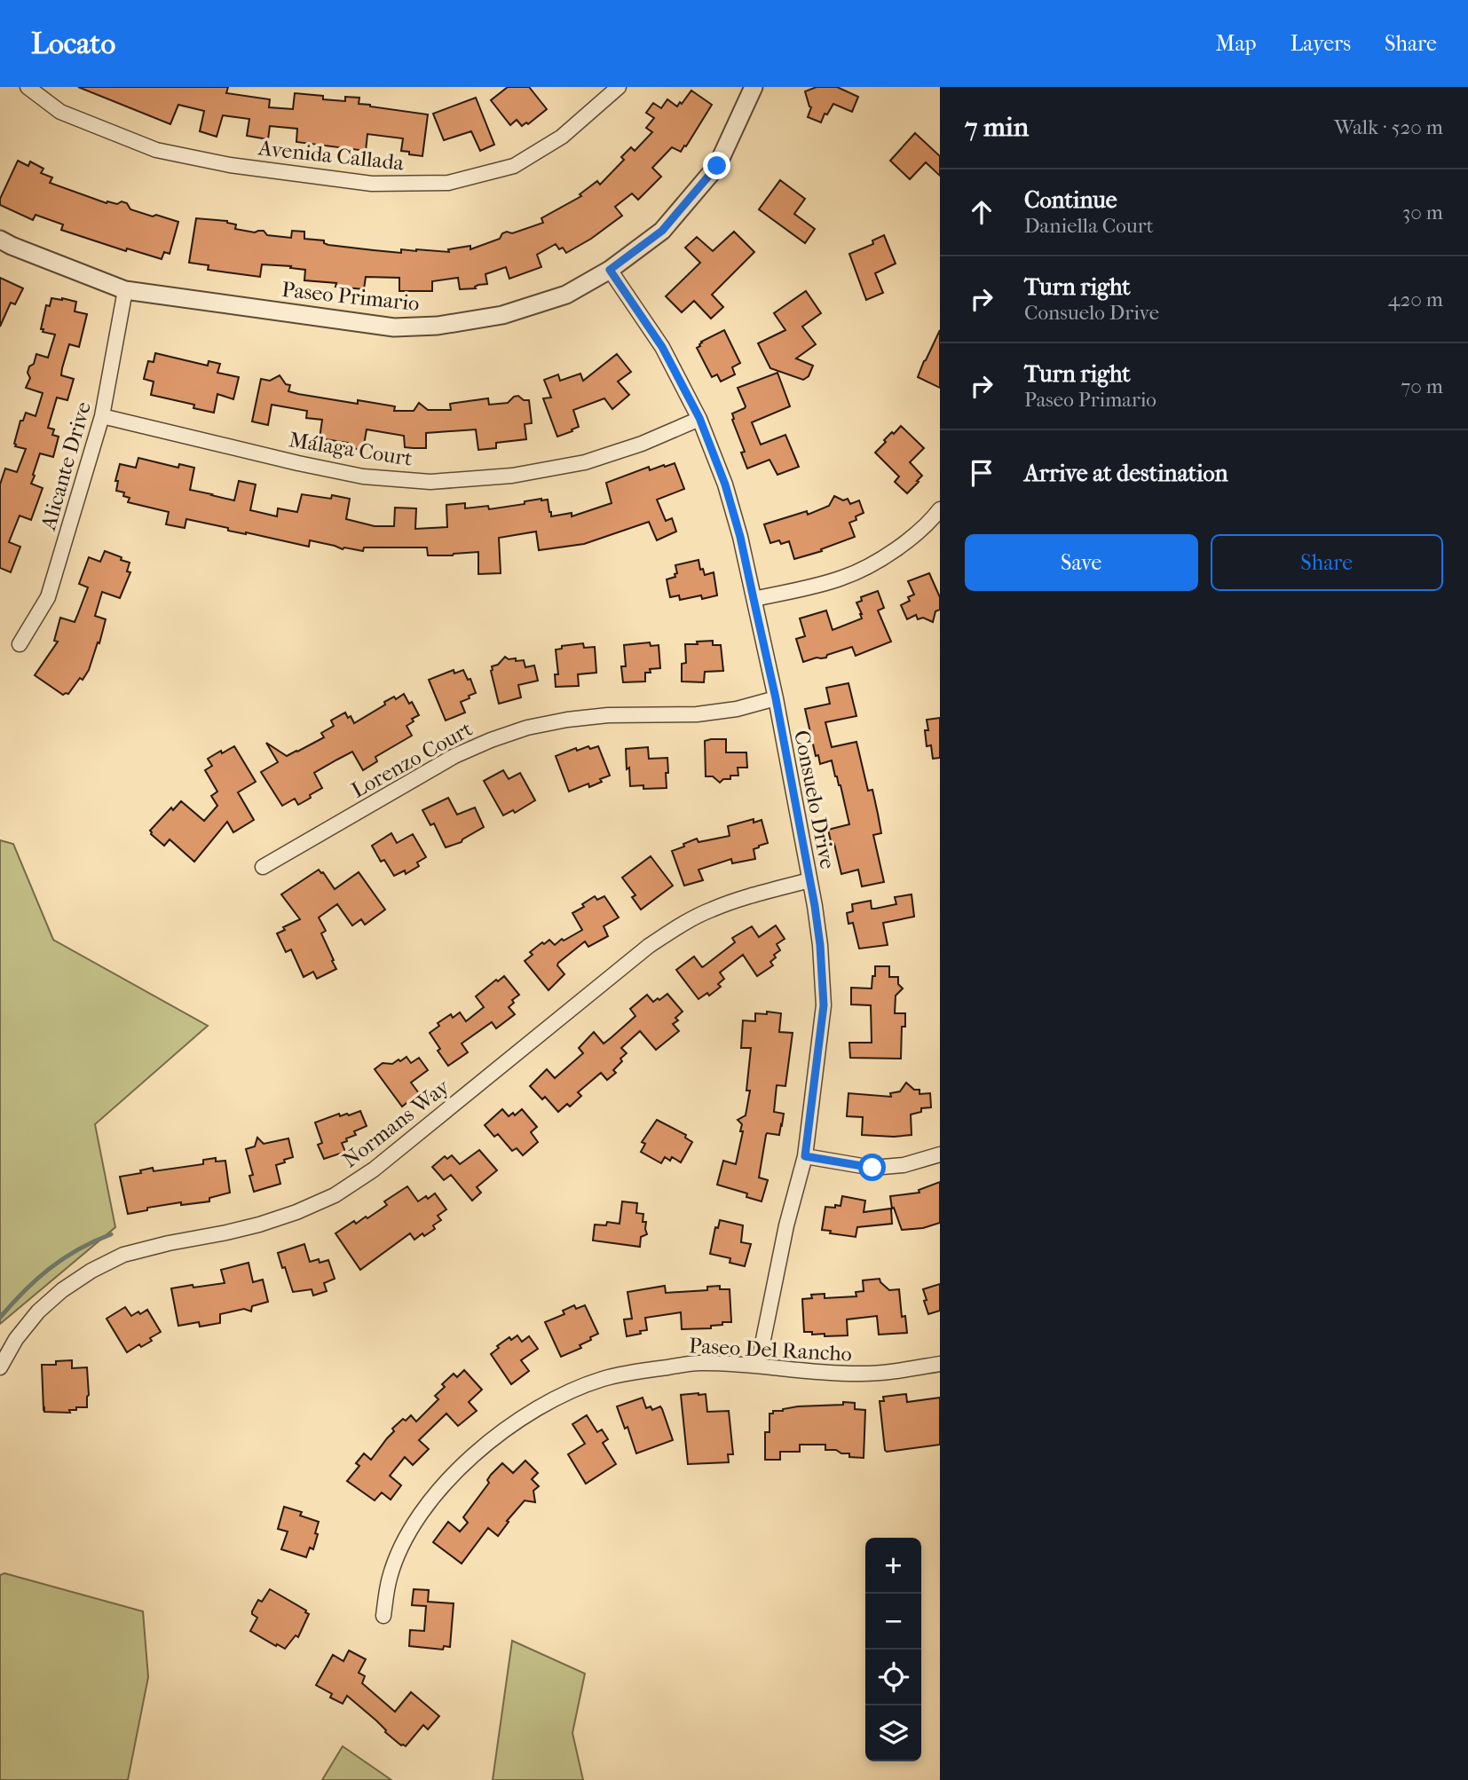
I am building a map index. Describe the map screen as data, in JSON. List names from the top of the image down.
{
  "streets": {
    "street": [
      "Avenida Callada",
      "Paseo Primario",
      "Málaga Court",
      "Alicante Drive",
      "Lorenzo Court",
      "Consuelo Drive",
      "Normans Way",
      "Paseo Del Rancho"
    ]
  },
  "crossings": [
    ["Paseo Primario", "Alicante Drive"],
    ["Paseo Primario", "Consuelo Drive"],
    ["Málaga Court", "Alicante Drive"],
    ["Málaga Court", "Consuelo Drive"],
    ["Lorenzo Court", "Consuelo Drive"],
    ["Consuelo Drive", "Normans Way"],
    ["Consuelo Drive", "Paseo Del Rancho"]
  ],
  "page": {
    "header": "Locato",
    "nav": ["Map", "Layers", "Share"],
    "heading": ["7 min", "Walk · 520 m"],
    "list": [
      ["Continue", "Daniella Court", "30 m"],
      ["Turn right", "Consuelo Drive", "420 m"],
      ["Turn right", "Paseo Primario", "70 m"],
      "Arrive at destination"
    ],
    "buttons": ["Save", "Share"],
    "map_buttons": ["+", "−"]
  }
}
